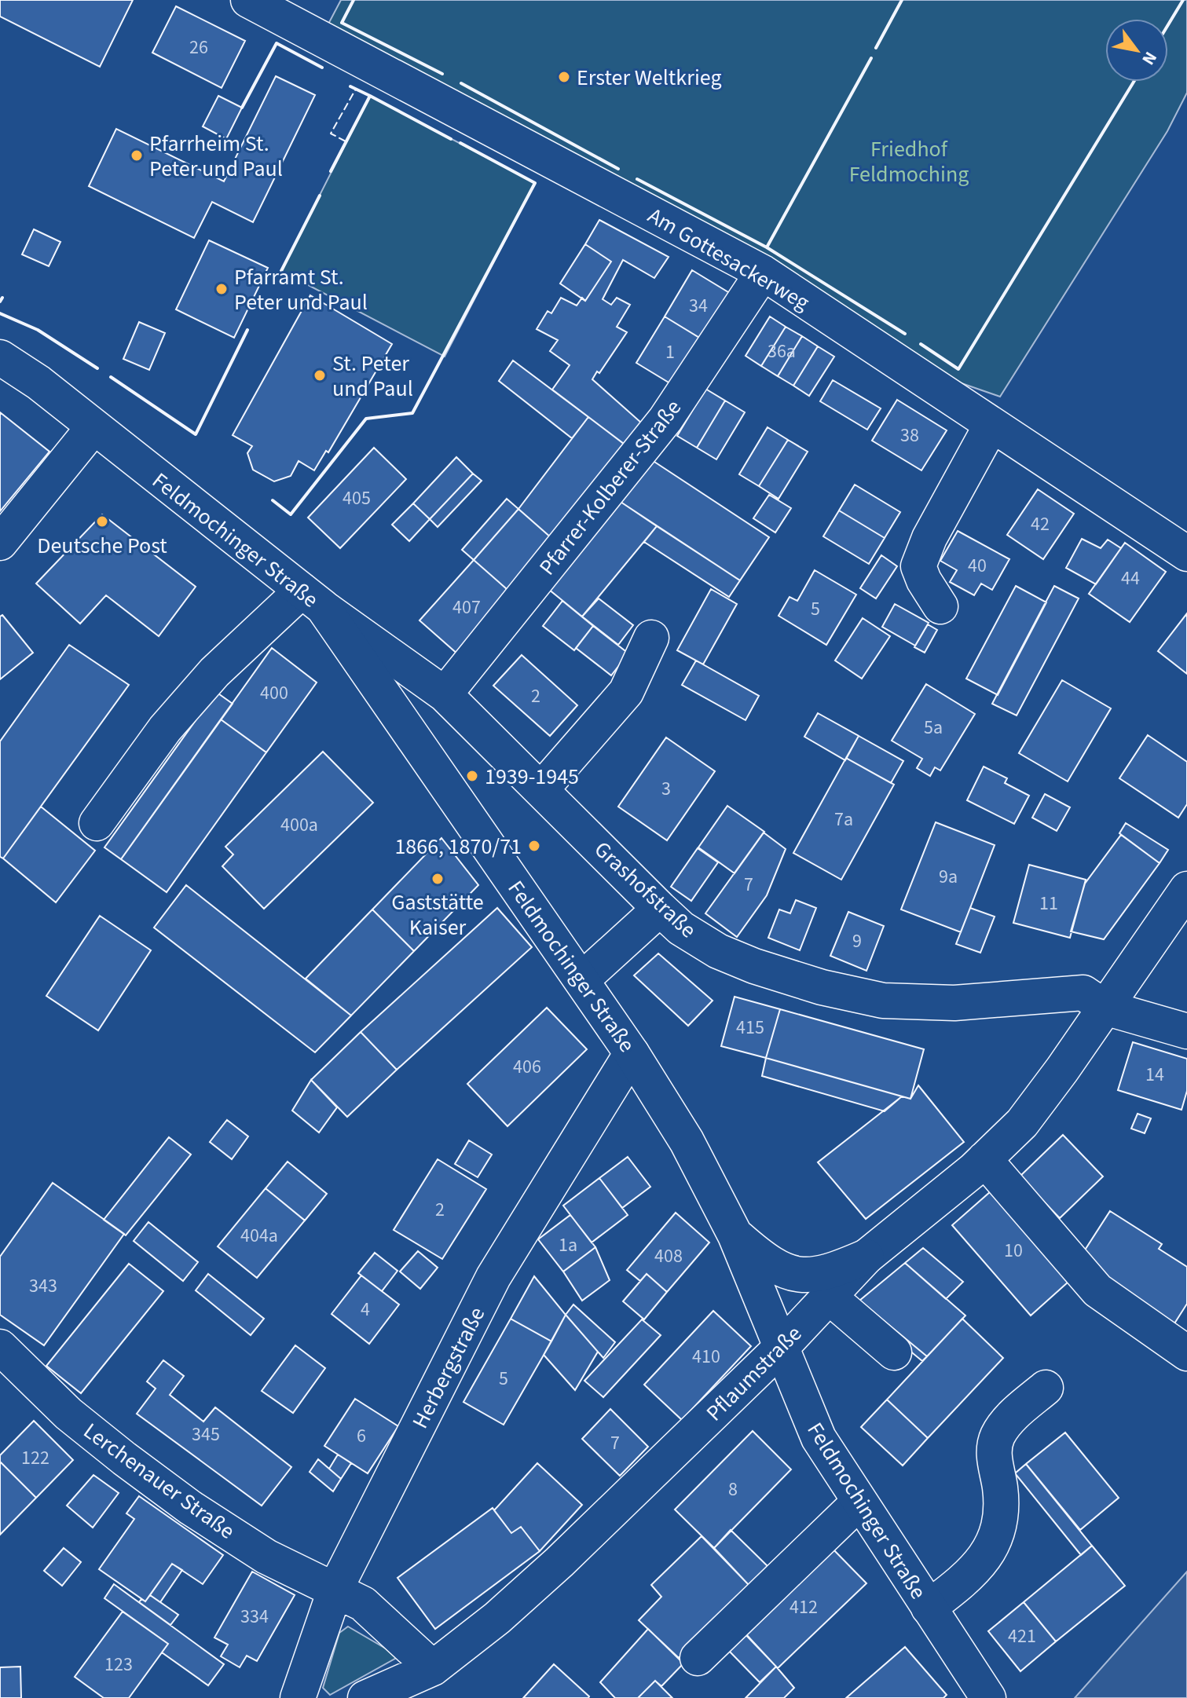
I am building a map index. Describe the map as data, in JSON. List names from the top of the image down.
{
  "streets": {
    "street": [
      "Am Gottesackerweg",
      "Pfarrer-Kolberer-Straße",
      "Feldmochinger Straße",
      "Grashofstraße",
      "Herbergstraße",
      "Pflaumstraße",
      "Lerchenauer Straße"
    ]
  },
  "crossings": [
    ["Am Gottesackerweg", "Pfarrer-Kolberer-Straße"],
    ["Pfarrer-Kolberer-Straße", "Grashofstraße"],
    ["Feldmochinger Straße", "Grashofstraße"],
    ["Feldmochinger Straße", "Herbergstraße"],
    ["Feldmochinger Straße", "Pflaumstraße"],
    ["Grashofstraße", "Pflaumstraße"],
    ["Herbergstraße", "Lerchenauer Straße"],
    ["Pflaumstraße", "Lerchenauer Straße"]
  ],
  "parks": ["Friedhof Feldmoching"],
  "places": [
    "Erster Weltkrieg",
    "Pfarrheim St. Peter und Paul",
    "Pfarramt St. Peter und Paul",
    "St. Peter und Paul",
    "Deutsche Post",
    "1939-1945",
    "1866, 1870/71",
    "Gaststätte Kaiser"
  ],
  "house_numbers": [
    "26",
    "34",
    "36a",
    "1",
    "38",
    "405",
    "42",
    "40",
    "44",
    "407",
    "5",
    "400",
    "2",
    "5a",
    "3",
    "7a",
    "400a",
    "9a",
    "7",
    "11",
    "9",
    "415",
    "406",
    "14",
    "2",
    "404a",
    "1a",
    "10",
    "408",
    "343",
    "4",
    "410",
    "5",
    "345",
    "6",
    "7",
    "122",
    "8",
    "412",
    "334",
    "421",
    "123"
  ],
  "north": "bottom right"
}
